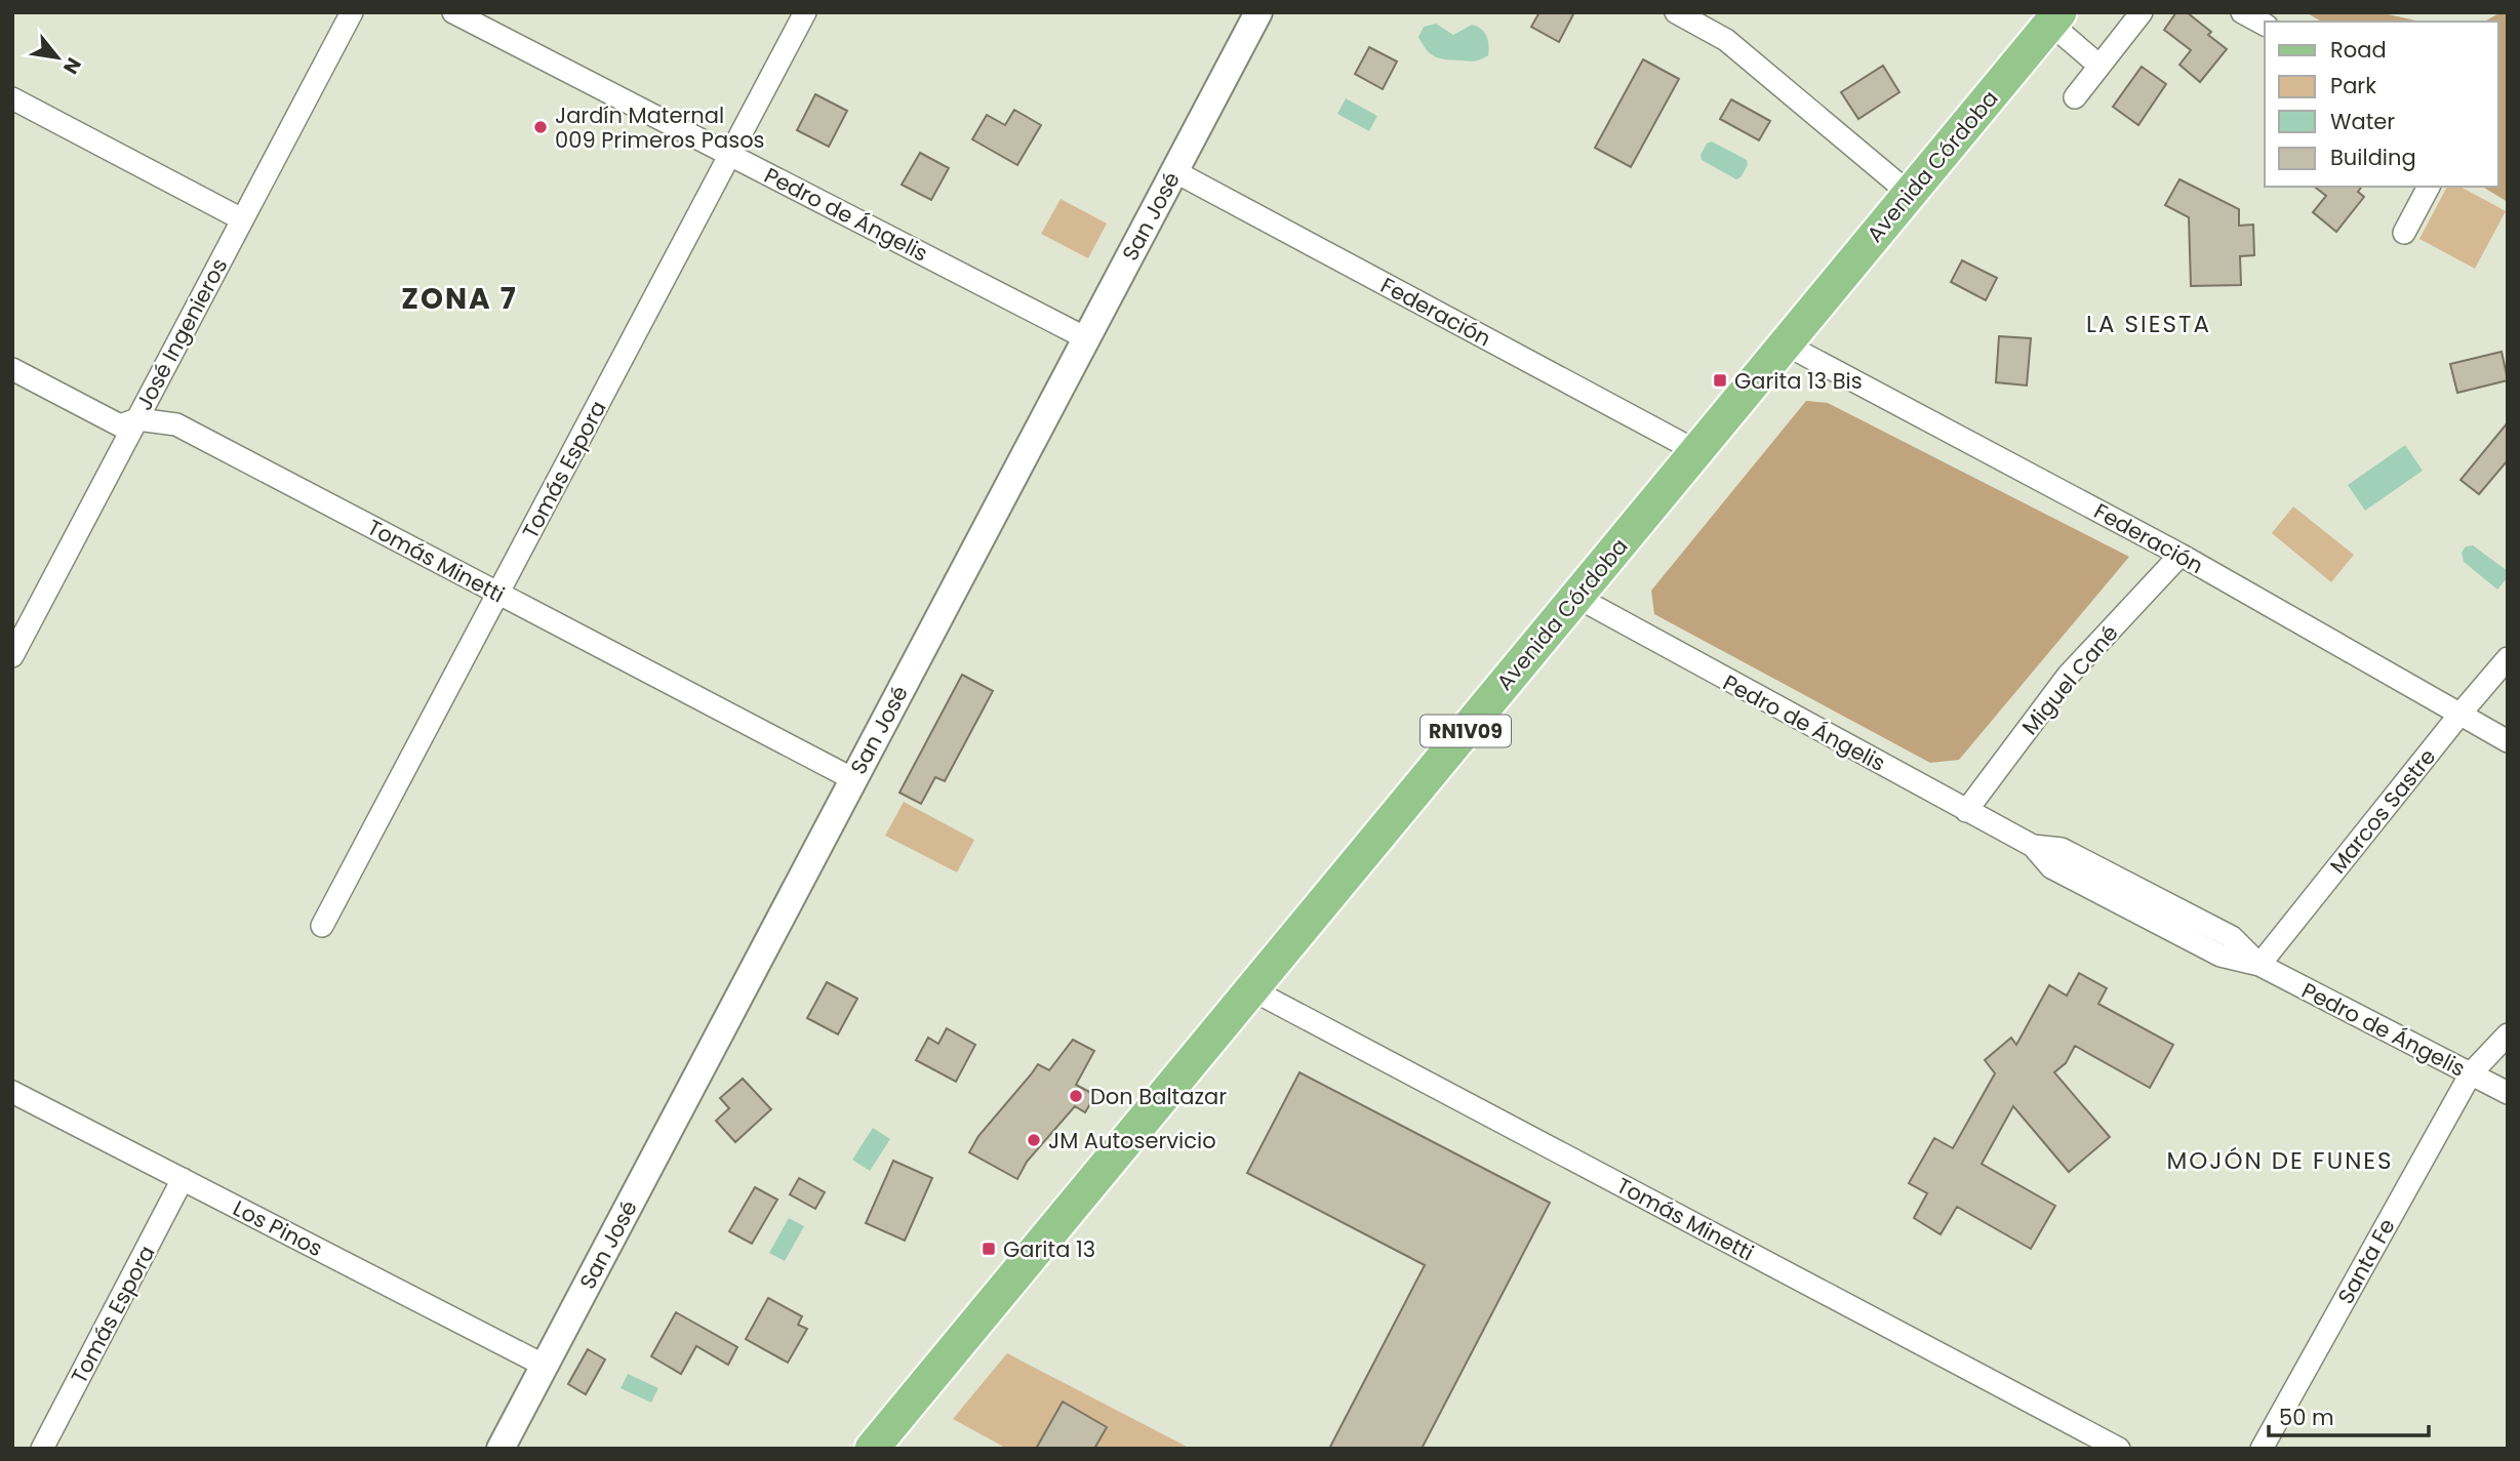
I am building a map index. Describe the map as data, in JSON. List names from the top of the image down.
{
  "streets": {
    "main road": ["Avenida Córdoba", "RN1V09"],
    "street": [
      "Pedro de Ángelis",
      "San José",
      "Federación",
      "José Ingenieros",
      "Tomás Espora",
      "Tomás Minetti",
      "Miguel Cané",
      "Marcos Sastre",
      "Los Pinos",
      "Santa Fe"
    ]
  },
  "crossings": [
    ["Avenida Córdoba", "Pedro de Ángelis"],
    ["Avenida Córdoba", "Federación"],
    ["Avenida Córdoba", "Tomás Minetti"],
    ["Pedro de Ángelis", "San José"],
    ["Pedro de Ángelis", "Tomás Espora"],
    ["Pedro de Ángelis", "Miguel Cané"],
    ["Pedro de Ángelis", "Marcos Sastre"],
    ["Pedro de Ángelis", "Santa Fe"],
    ["San José", "Federación"],
    ["San José", "Tomás Minetti"],
    ["San José", "Los Pinos"],
    ["Federación", "Miguel Cané"],
    ["Federación", "Marcos Sastre"],
    ["José Ingenieros", "Tomás Minetti"],
    ["Tomás Espora", "Tomás Minetti"],
    ["Tomás Espora", "Los Pinos"]
  ],
  "districts": ["ZONA 7", "LA SIESTA", "MOJÓN DE FUNES"],
  "places": {
    "other": ["Jardín Maternal 009 Primeros Pasos", "Don Baltazar", "JM Autoservicio"],
    "transit": ["Garita 13 Bis", "Garita 13"]
  },
  "legend": [
    "Road",
    "Park",
    "Water",
    "Building"
  ],
  "scale_bar": "50 m",
  "north": "bottom right"
}
